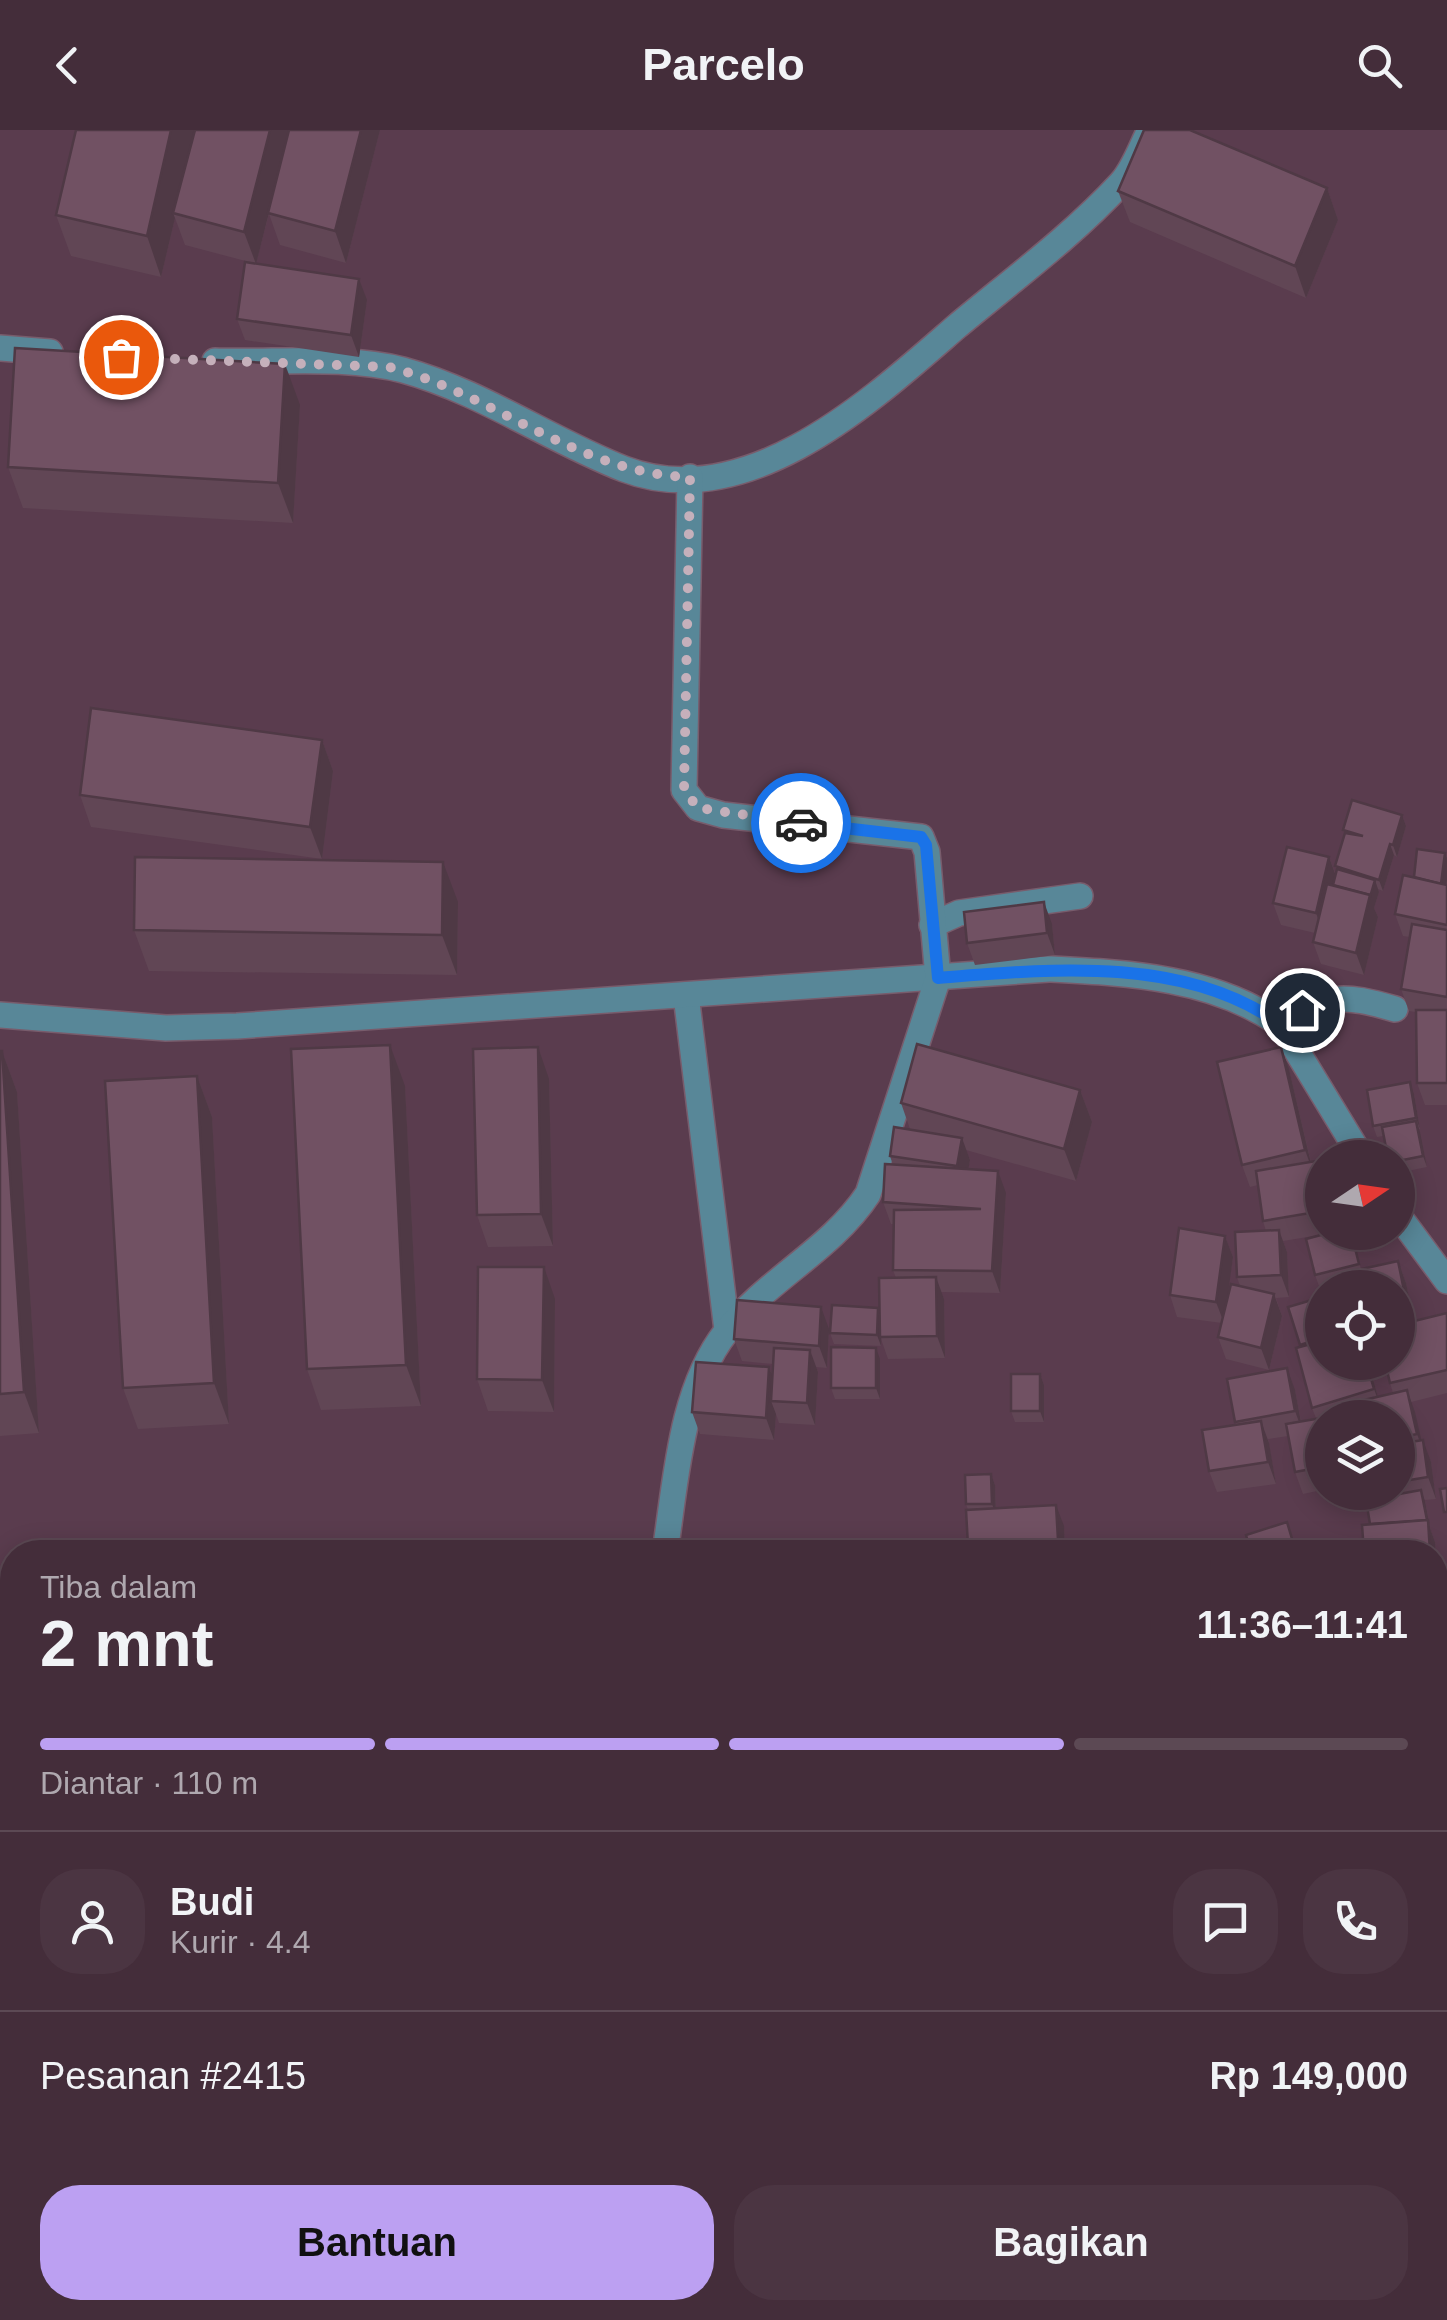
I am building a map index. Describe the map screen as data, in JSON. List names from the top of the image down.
{
  "north": "right",
  "page": {
    "header": "Parcelo",
    "heading": ["2 mnt", "Tiba dalam", "11:36–11:41"],
    "panel": [
      "Budi",
      "Kurir · 4.4",
      "Pesanan #2415",
      "Rp 149,000"
    ],
    "bar": "Diantar · 110 m",
    "buttons": ["Bantuan", "Bagikan"]
  }
}
